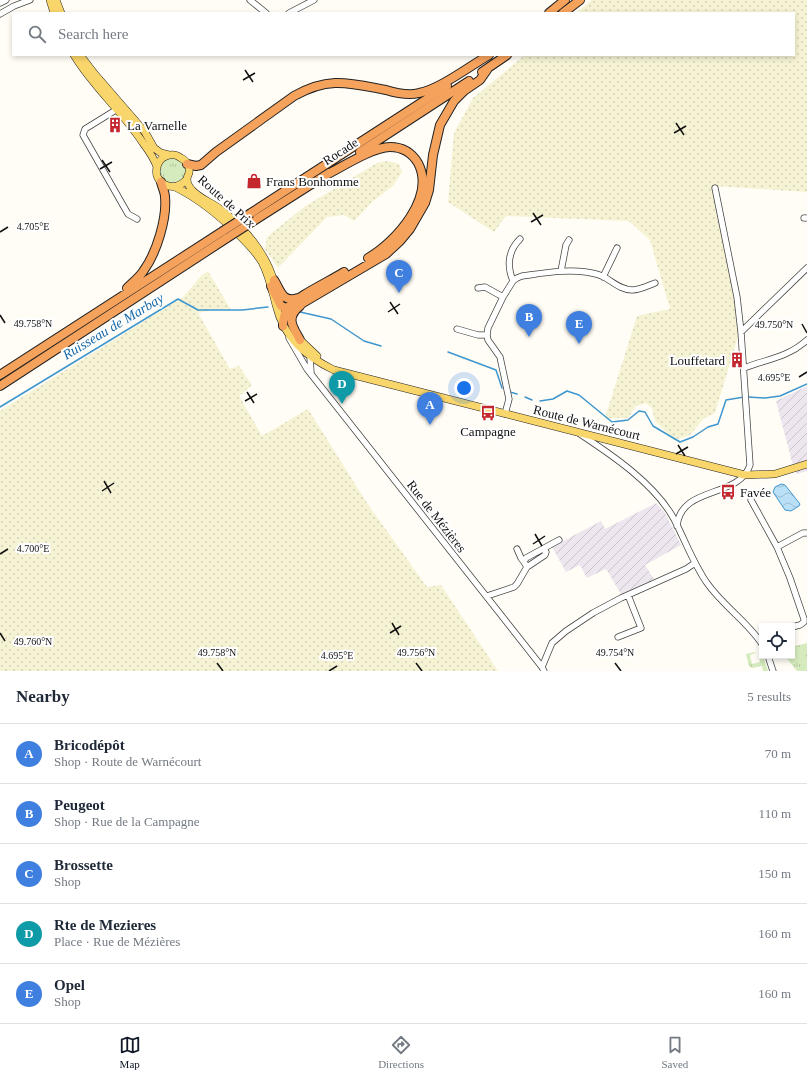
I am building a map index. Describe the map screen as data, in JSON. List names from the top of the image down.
{
  "streets": {
    "highway": ["Rocade"],
    "main road": ["Route de Prix", "Route de Warnécourt"],
    "street": ["Rue de Mézières"]
  },
  "crossings": [
    ["Route de Warnécourt", "Rue de Mézières"]
  ],
  "water": ["Ruisseau de Marbay"],
  "places": {
    "building": ["La Varnelle", "Louffetard"],
    "shop": ["Frans Bonhomme"],
    "bus stop": ["Campagne", "Favée"]
  },
  "page": {
    "search": "Search here",
    "pins": [
      "C",
      "B",
      "E",
      "D",
      "A"
    ],
    "heading": ["Nearby", "5 results"],
    "list": [
      {
        "mark": "A",
        "name": "Bricodépôt",
        "note": "Shop · Route de Warnécourt",
        "value": "70 m"
      },
      {
        "mark": "B",
        "name": "Peugeot",
        "note": "Shop · Rue de la Campagne",
        "value": "110 m"
      },
      {
        "mark": "C",
        "name": "Brossette",
        "note": "Shop",
        "value": "150 m"
      },
      {
        "mark": "D",
        "name": "Rte de Mezieres",
        "note": "Place · Rue de Mézières",
        "value": "160 m"
      },
      {
        "mark": "E",
        "name": "Opel",
        "note": "Shop",
        "value": "160 m"
      }
    ],
    "nav": ["Map", "Directions", "Saved"]
  },
  "coordinates": [
    "4.705°E",
    "49.758°N",
    "49.750°N",
    "4.695°E",
    "4.700°E",
    "49.760°N",
    "49.756°N",
    "49.754°N"
  ]
}
